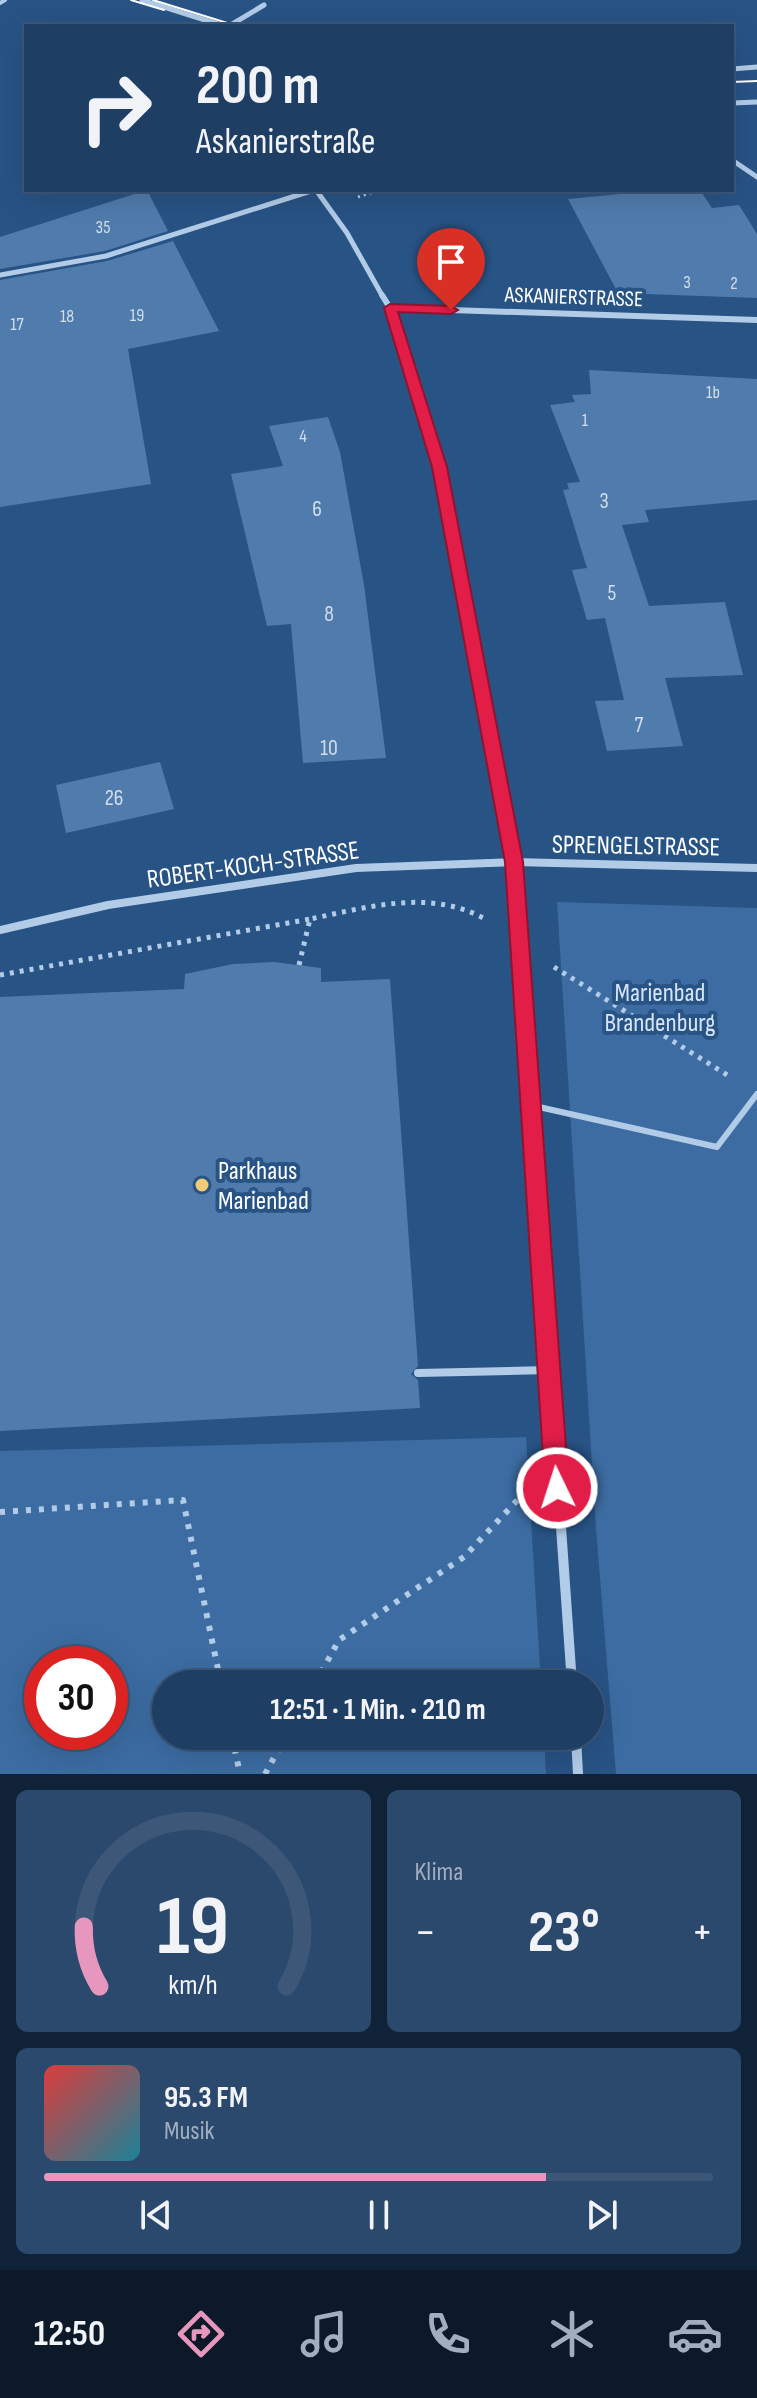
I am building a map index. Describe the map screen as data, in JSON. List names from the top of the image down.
{
  "streets": {
    "street": ["ASKANIERSTRASSE", "SPRENGELSTRASSE", "ROBERT-KOCH-STRASSE"]
  },
  "crossings": [
    ["SPRENGELSTRASSE", "ROBERT-KOCH-STRASSE"]
  ],
  "parks": ["Marienbad Brandenburg"],
  "places": ["Parkhaus Marienbad"],
  "house_numbers": [
    "35",
    "3",
    "2",
    "19",
    "18",
    "17",
    "1b",
    "1",
    "4",
    "3",
    "6",
    "5",
    "8",
    "7",
    "10",
    "26"
  ],
  "page": {
    "turn": ["200 m", "Askanierstraße"],
    "limit": "30",
    "trip": "12:51 · 1 Min. · 210 m",
    "tile": "Klima",
    "heat": ["−", "23°", "+"],
    "song": ["95.3 FM", "Musik"],
    "tabs": "12:50",
    "gauge": ["19", "km/h"]
  }
}
